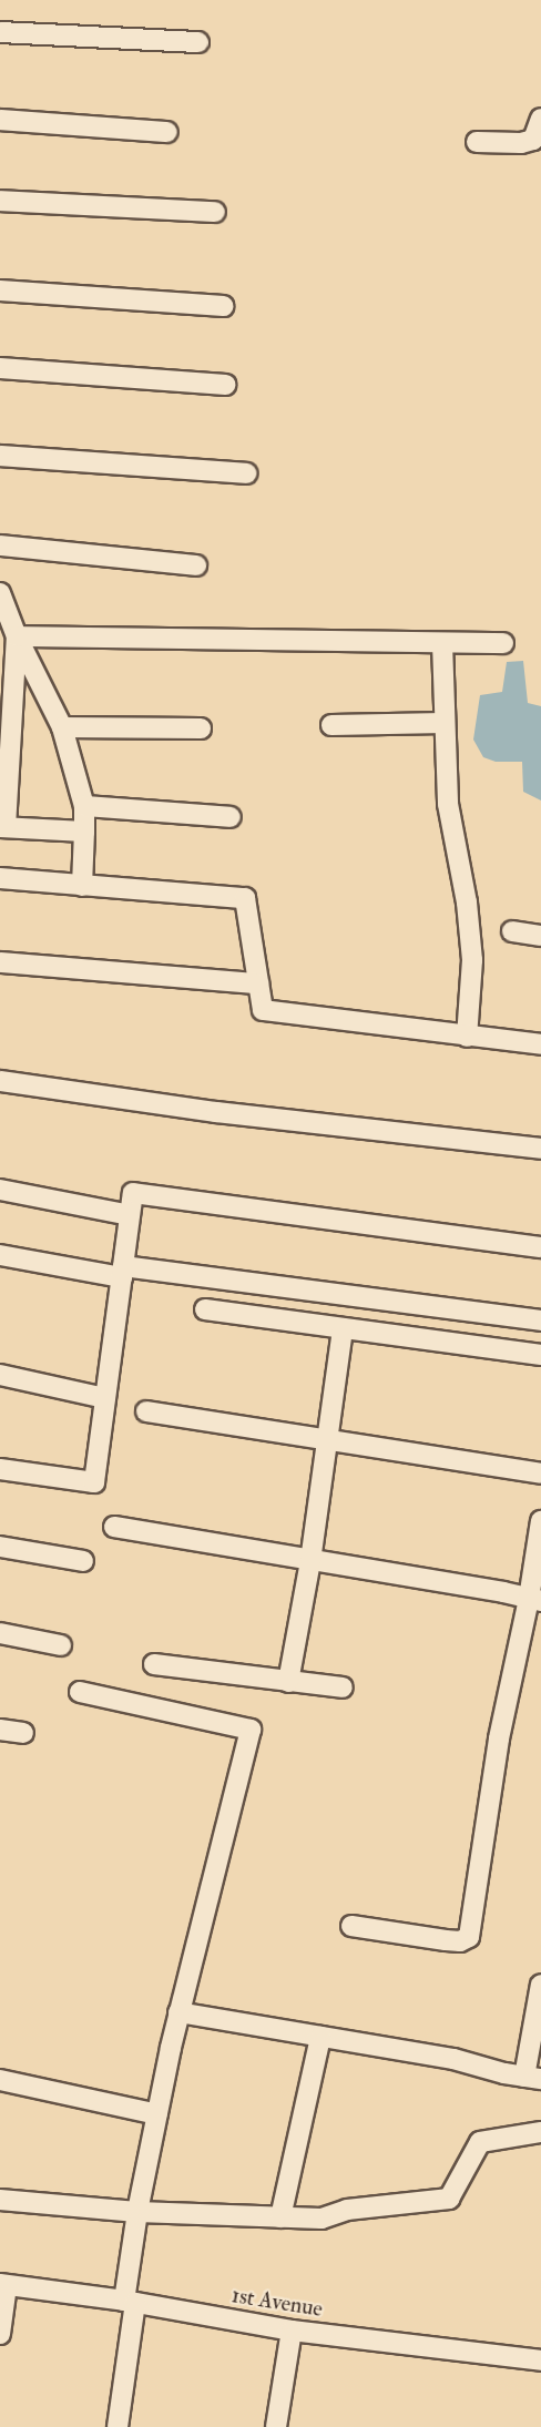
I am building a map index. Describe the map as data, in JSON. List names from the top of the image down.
{
  "streets": {
    "street": ["1st Avenue"]
  }
}
